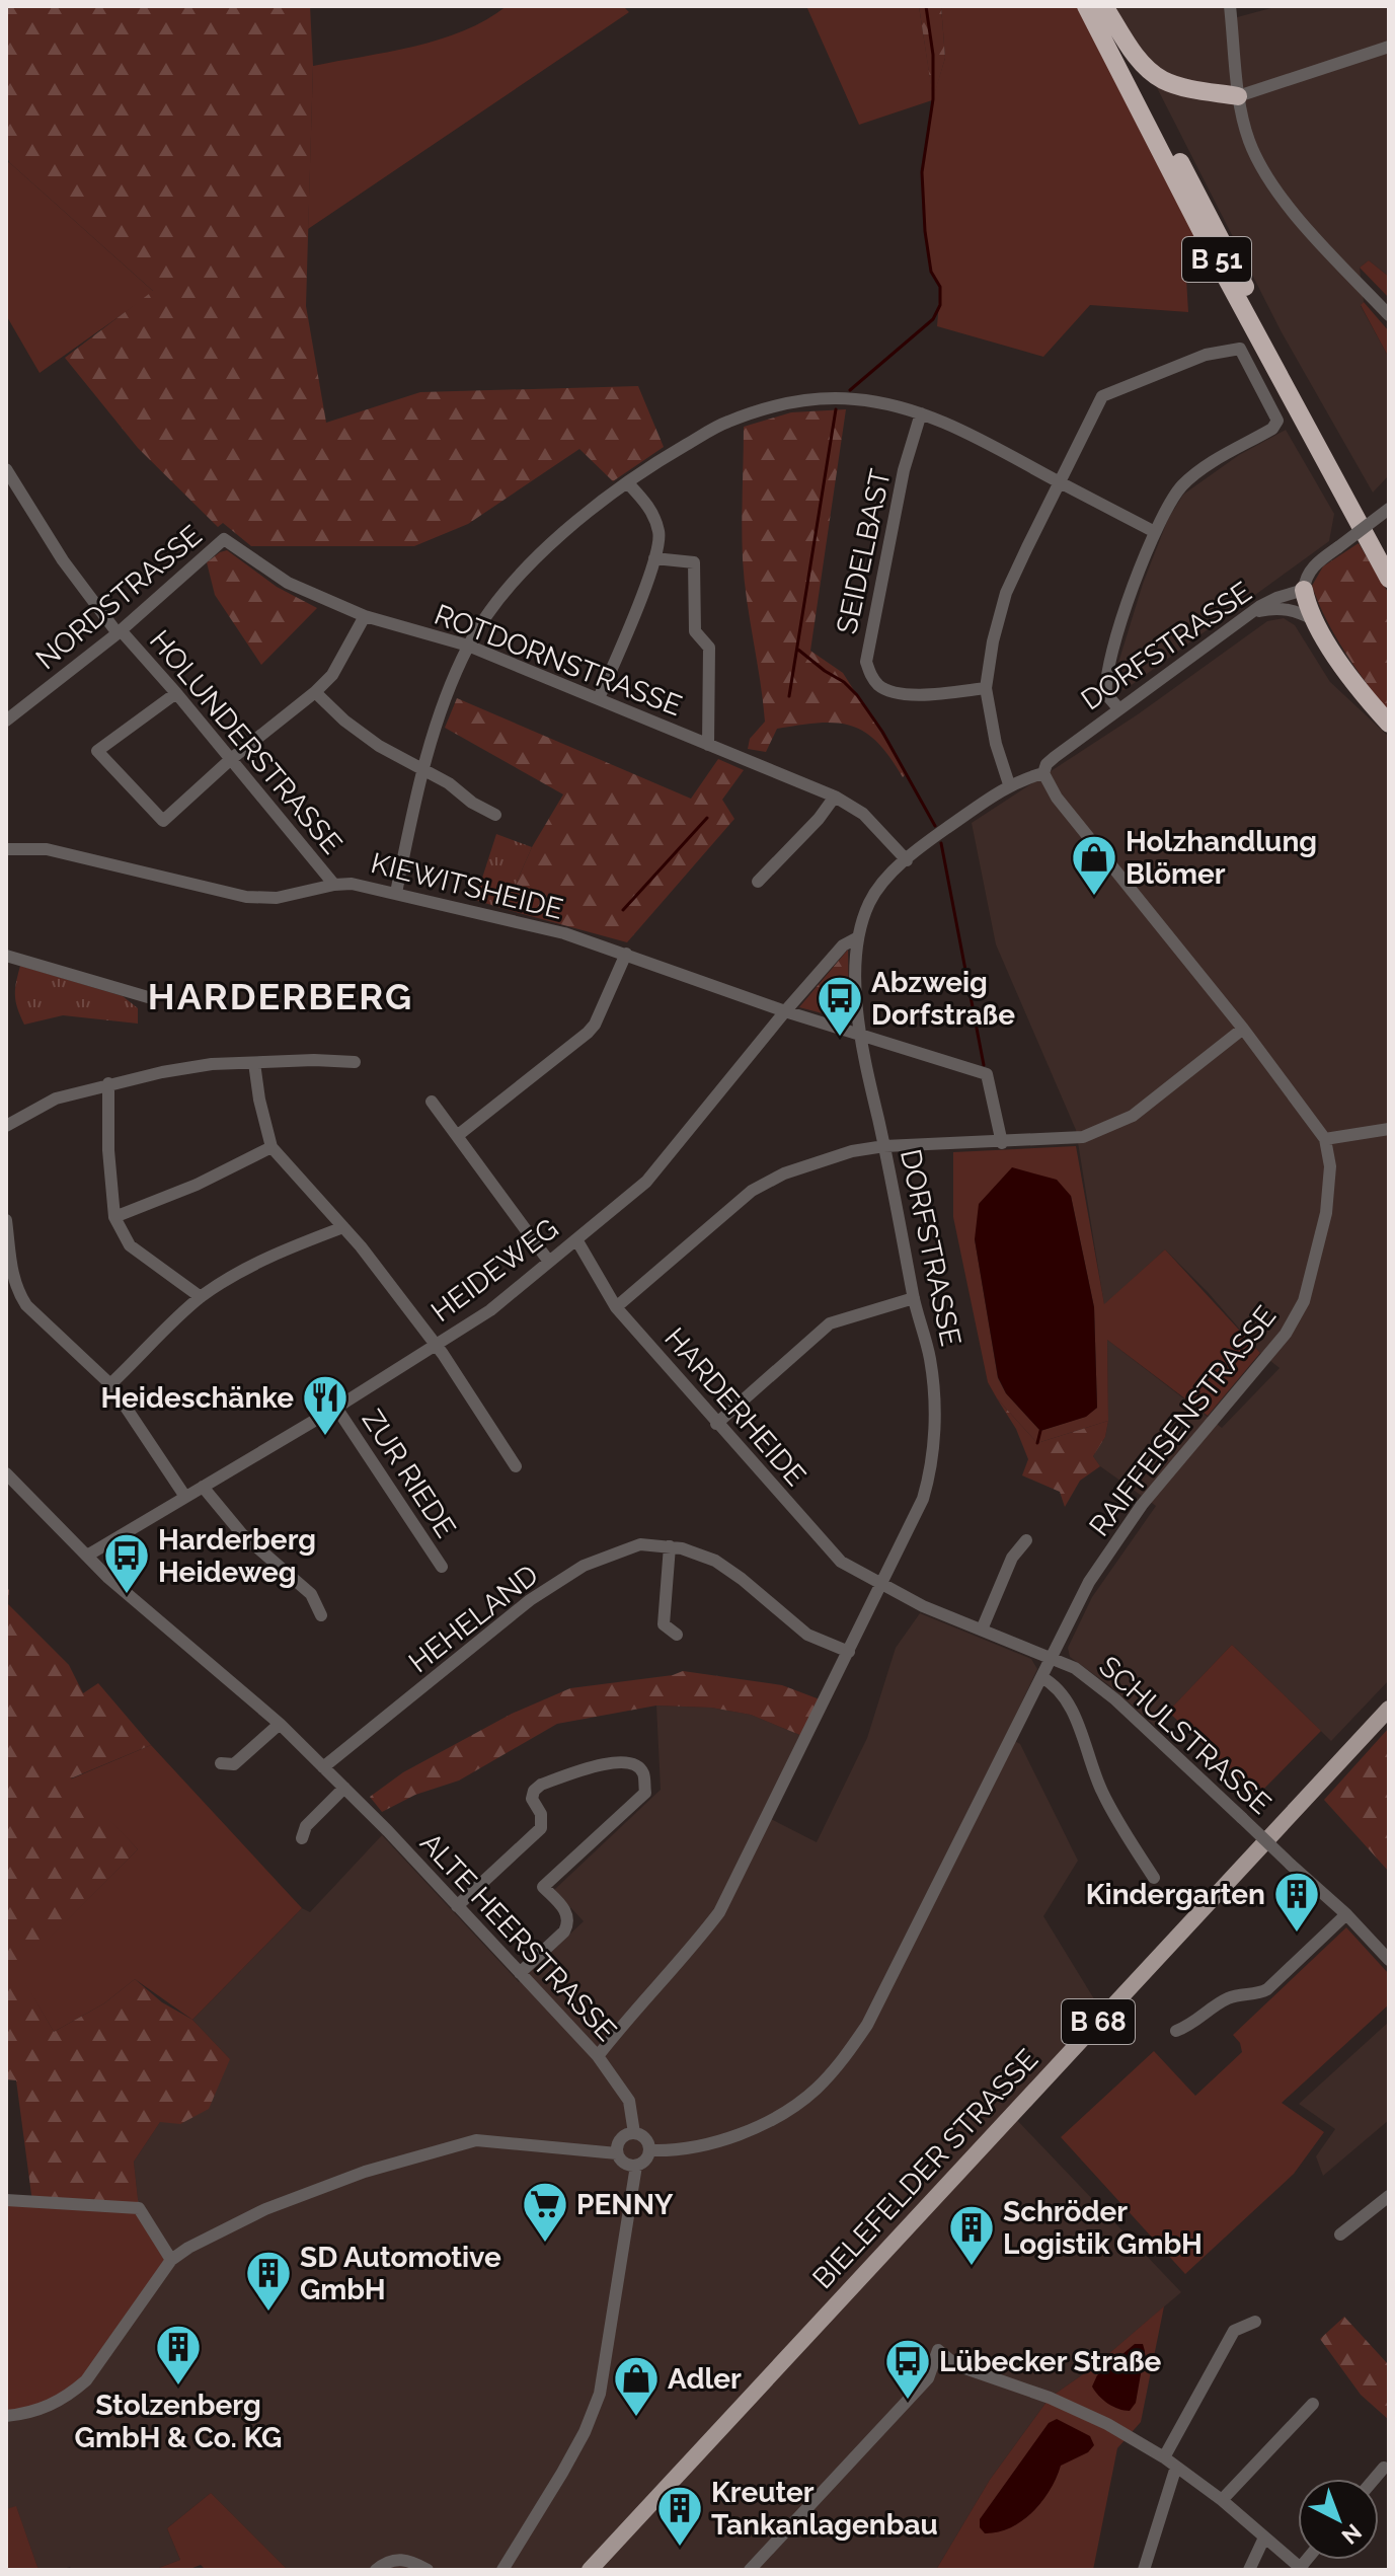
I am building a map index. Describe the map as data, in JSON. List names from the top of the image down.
{
  "streets": {
    "highway": ["B 51"],
    "main road": ["B 68", "BIELEFELDER STRASSE"],
    "street": [
      "SEIDELBAST",
      "NORDSTRASSE",
      "DORFSTRASSE",
      "ROTDORNSTRASSE",
      "HOLUNDERSTRASSE",
      "KIEWITSHEIDE",
      "HEIDEWEG",
      "HARDERHEIDE",
      "RAIFFEISENSTRASSE",
      "ZUR RIEDE",
      "HEHELAND",
      "SCHULSTRASSE",
      "ALTE HEERSTRASSE"
    ]
  },
  "crossings": [
    ["NORDSTRASSE", "ROTDORNSTRASSE"],
    ["NORDSTRASSE", "HOLUNDERSTRASSE"],
    ["DORFSTRASSE", "ROTDORNSTRASSE"],
    ["DORFSTRASSE", "KIEWITSHEIDE"],
    ["DORFSTRASSE", "HEIDEWEG"],
    ["DORFSTRASSE", "HARDERHEIDE"],
    ["DORFSTRASSE", "HEHELAND"],
    ["DORFSTRASSE", "SCHULSTRASSE"],
    ["DORFSTRASSE", "ALTE HEERSTRASSE"],
    ["HOLUNDERSTRASSE", "KIEWITSHEIDE"],
    ["KIEWITSHEIDE", "HEIDEWEG"],
    ["HEIDEWEG", "HARDERHEIDE"],
    ["HEIDEWEG", "ZUR RIEDE"],
    ["HEIDEWEG", "ALTE HEERSTRASSE"],
    ["HARDERHEIDE", "SCHULSTRASSE"],
    ["RAIFFEISENSTRASSE", "SCHULSTRASSE"],
    ["RAIFFEISENSTRASSE", "ALTE HEERSTRASSE"],
    ["HEHELAND", "ALTE HEERSTRASSE"]
  ],
  "districts": ["HARDERBERG"],
  "places": {
    "shop": ["Holzhandlung Blömer", "Adler"],
    "bus stop": ["Abzweig Dorfstraße", "Harderberg Heideweg", "Lübecker Straße"],
    "restaurant": ["Heideschänke"],
    "building": [
      "Kindergarten",
      "Schröder Logistik GmbH",
      "SD Automotive GmbH",
      "Stolzenberg GmbH & Co. KG",
      "Kreuter Tankanlagenbau"
    ],
    "supermarket": ["PENNY"]
  },
  "north": "bottom right"
}
